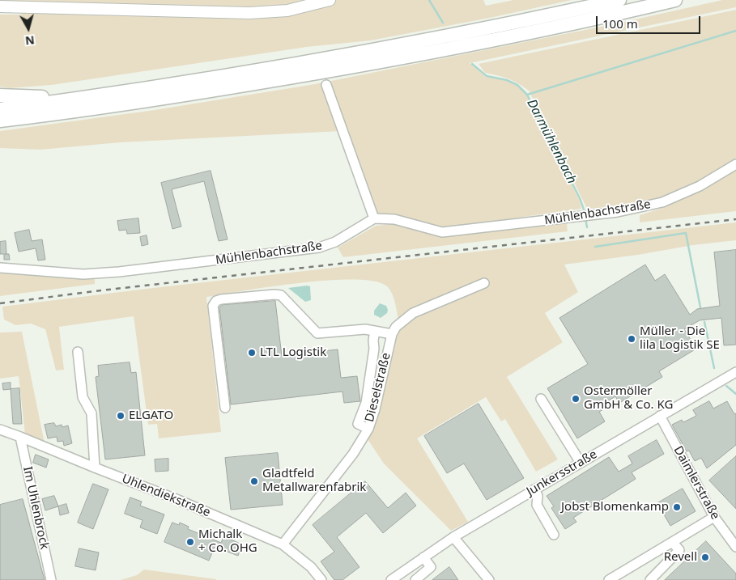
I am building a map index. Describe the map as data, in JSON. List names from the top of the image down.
{
  "streets": {
    "street": [
      "Mühlenbachstraße",
      "Dieselstraße",
      "Junkersstraße",
      "Daimlerstraße",
      "Uhlendiekstraße",
      "Im Uhlenbrock"
    ]
  },
  "crossings": [
    ["Dieselstraße", "Uhlendiekstraße"],
    ["Junkersstraße", "Daimlerstraße"],
    ["Uhlendiekstraße", "Im Uhlenbrock"]
  ],
  "water": ["Darmühlenbach"],
  "places": [
    "Müller - Die lila Logistik SE",
    "LTL Logistik",
    "Ostermöller GmbH & Co. KG",
    "ELGATO",
    "Gladtfeld Metallwarenfabrik",
    "Jobst Blomenkamp",
    "Michalk + Co. OHG",
    "Revell"
  ],
  "scale_bar": "100 m",
  "north": "bottom"
}
